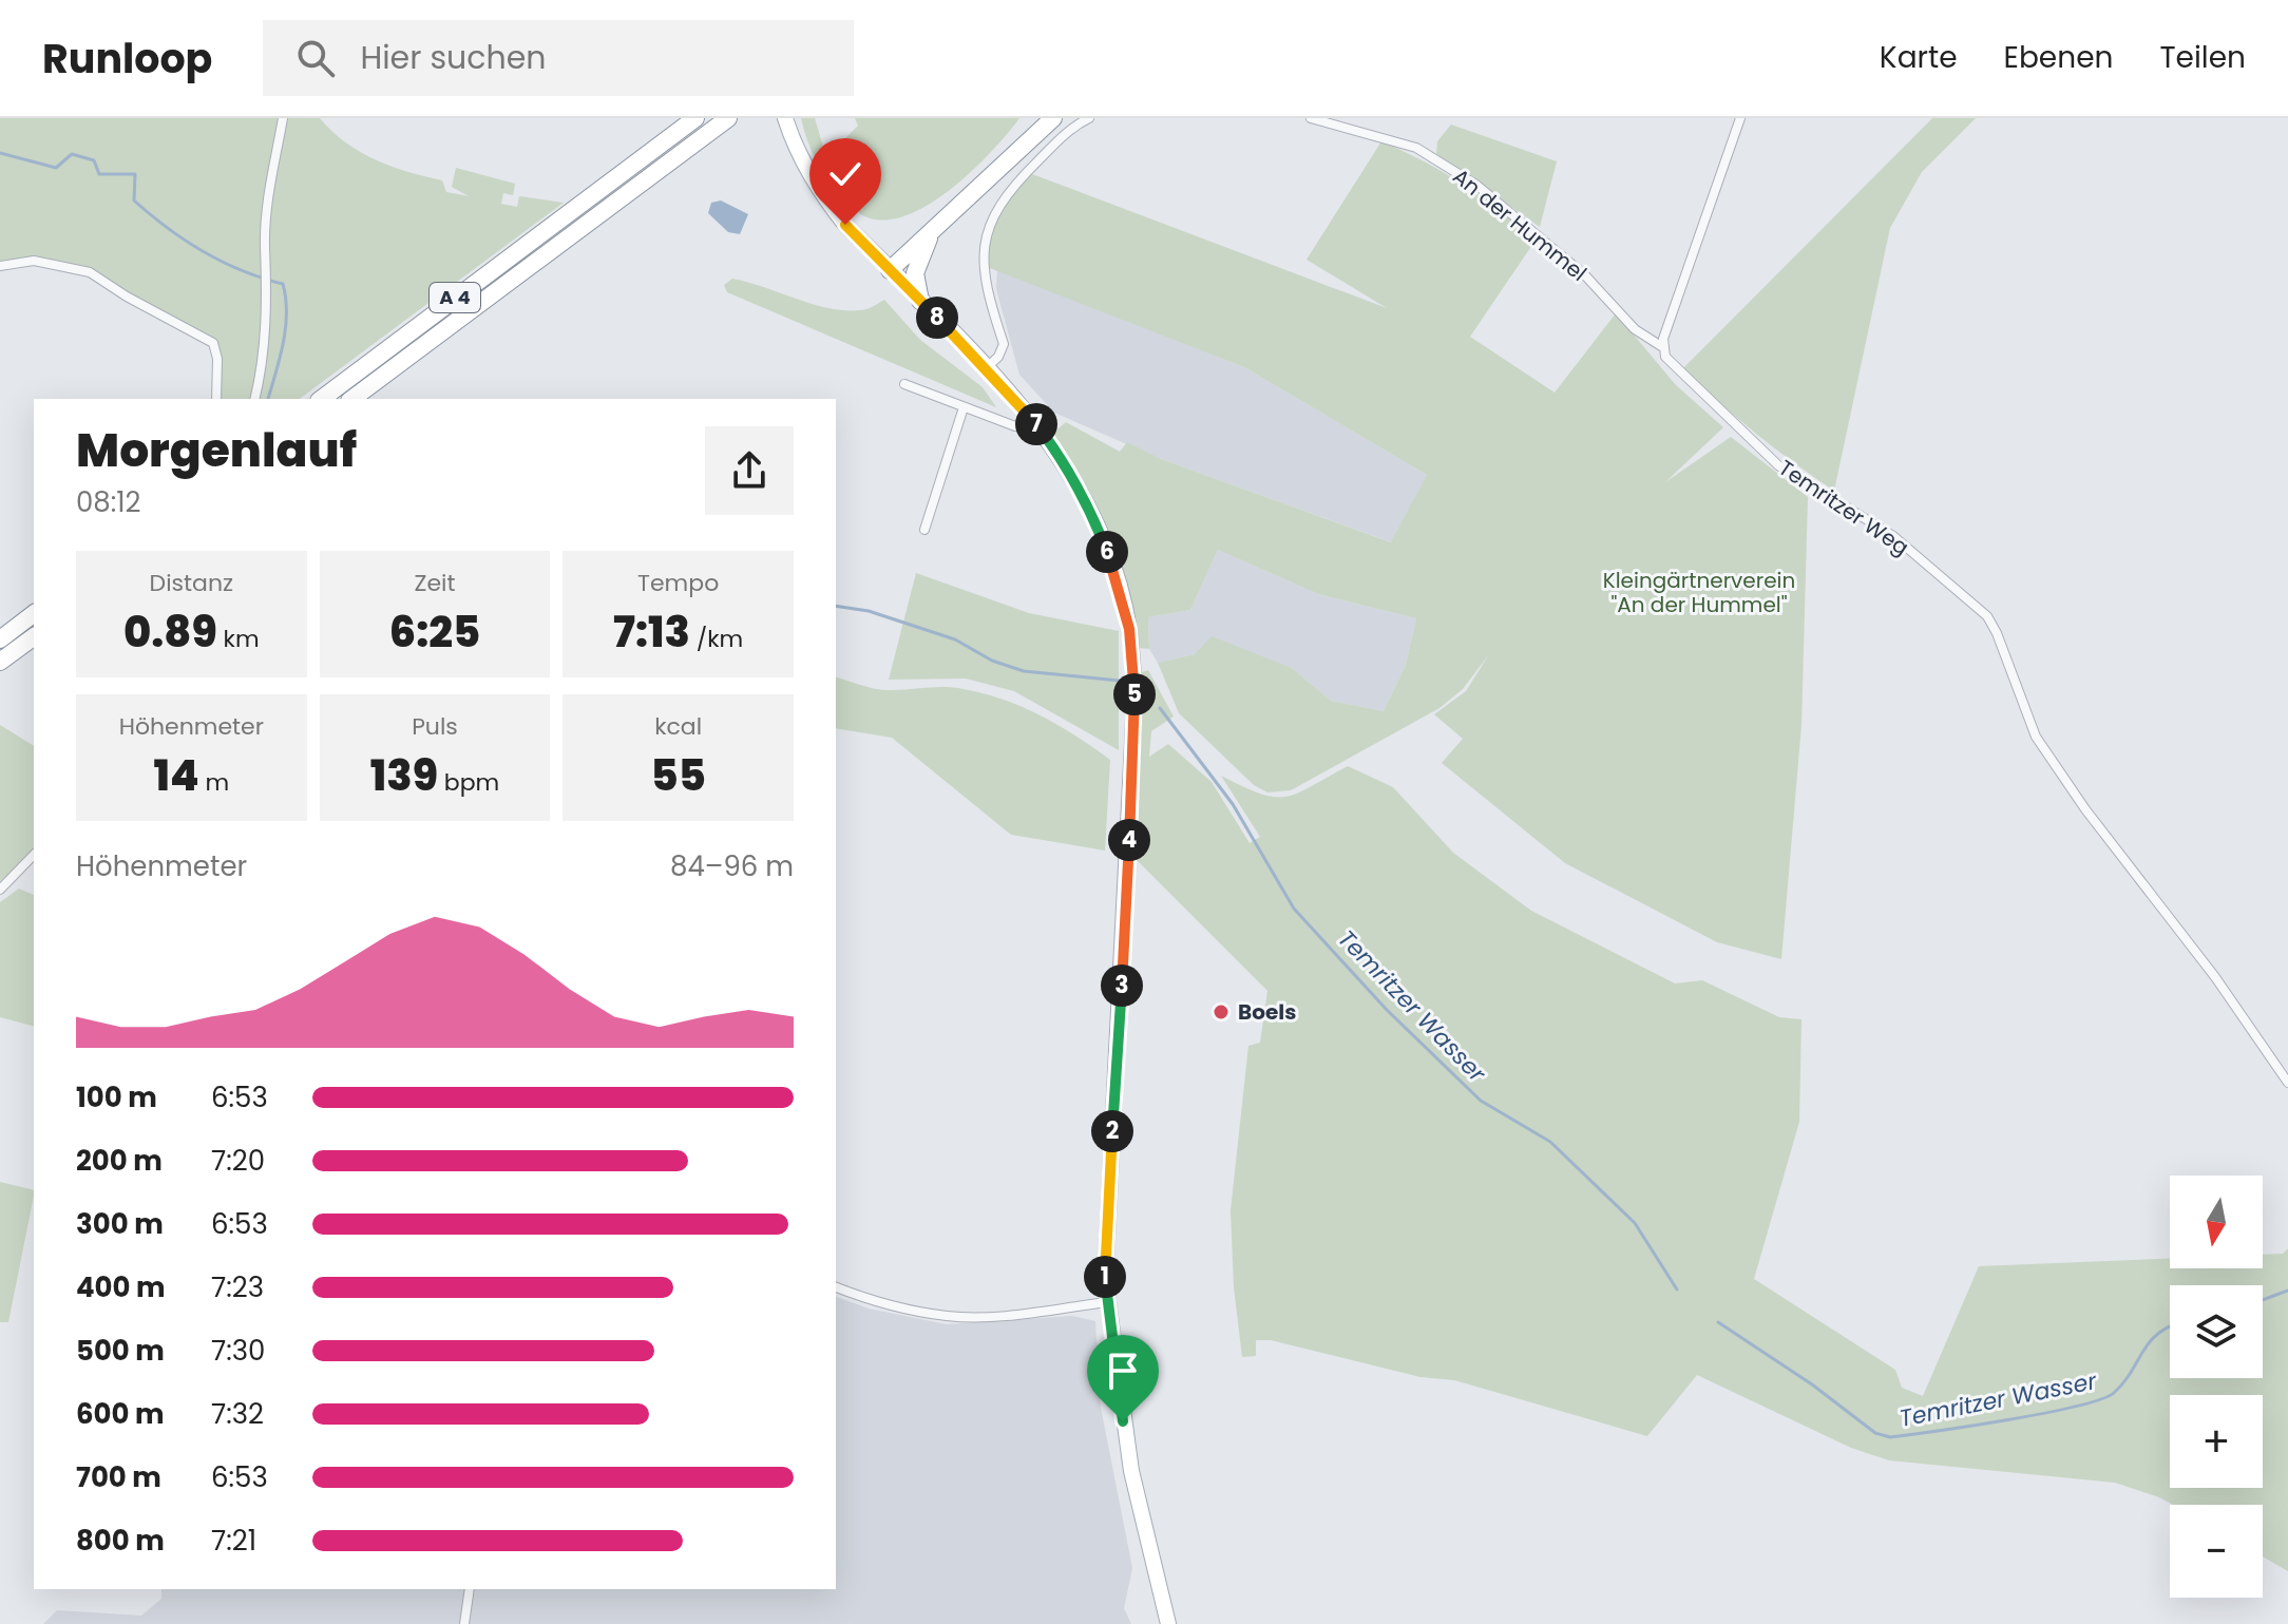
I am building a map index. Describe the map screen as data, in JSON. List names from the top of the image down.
{
  "streets": {
    "highway": ["A 4"],
    "street": ["An der Hummel", "Temritzer Weg"]
  },
  "crossings": [
    ["An der Hummel", "Temritzer Weg"]
  ],
  "water": ["Temritzer Wasser"],
  "parks": ["Kleingärtnerverein \"An der Hummel\""],
  "places": ["Boels"],
  "north": "bottom",
  "page": {
    "header": "Runloop",
    "search": "Hier suchen",
    "nav": ["Karte", "Ebenen", "Teilen"],
    "pins": [
      "8",
      "7",
      "6",
      "5",
      "4",
      "3",
      "2",
      "1"
    ],
    "heading": ["Morgenlauf", "08:12"],
    "stats": [
      ["Distanz", "0.89 km"],
      ["Zeit", "6:25"],
      ["Tempo", "7:13 /km"],
      ["Höhenmeter", "14 m"],
      ["Puls", "139 bpm"],
      ["kcal", "55"]
    ],
    "chart": ["Höhenmeter", "84–96 m"],
    "list": [
      {
        "name": "100 m",
        "note": "6:53"
      },
      {
        "name": "200 m",
        "note": "7:20"
      },
      {
        "name": "300 m",
        "note": "6:53"
      },
      {
        "name": "400 m",
        "note": "7:23"
      },
      {
        "name": "500 m",
        "note": "7:30"
      },
      {
        "name": "600 m",
        "note": "7:32"
      },
      {
        "name": "700 m",
        "note": "6:53"
      },
      {
        "name": "800 m",
        "note": "7:21"
      }
    ],
    "map_buttons": ["+", "−"]
  }
}
